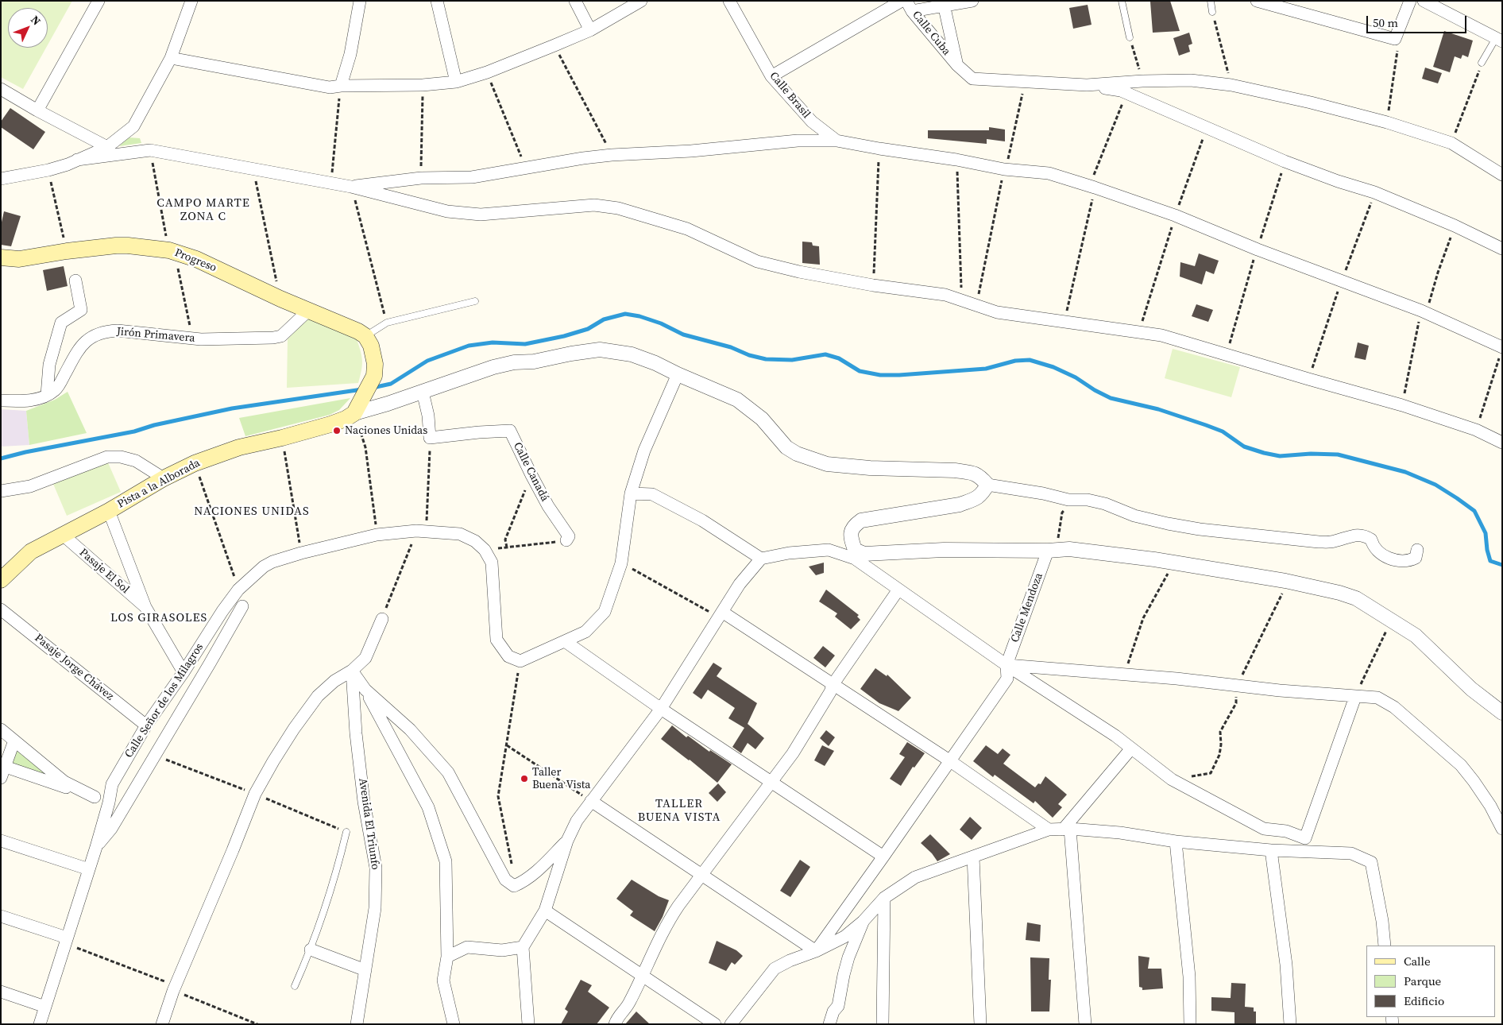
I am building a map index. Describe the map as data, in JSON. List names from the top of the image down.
{
  "streets": {
    "main road": ["Progreso", "Pista a la Alborada"],
    "street": [
      "Calle Cuba",
      "Calle Brasil",
      "Jirón Primavera",
      "Calle Canadá",
      "Pasaje El Sol",
      "Calle Mendoza",
      "Pasaje Jorge Chávez",
      "Calle Señor de los Milagros",
      "Avenida El Triunfo"
    ]
  },
  "crossings": [
    ["Progreso", "Jirón Primavera"],
    ["Pista a la Alborada", "Pasaje El Sol"],
    ["Pasaje El Sol", "Calle Señor de los Milagros"],
    ["Pasaje Jorge Chávez", "Calle Señor de los Milagros"]
  ],
  "districts": [
    "CAMPO MARTE ZONA C",
    "NACIONES UNIDAS",
    "LOS GIRASOLES",
    "TALLER BUENA VISTA"
  ],
  "places": ["Naciones Unidas", "Taller Buena Vista"],
  "legend": ["Calle", "Parque", "Edificio"],
  "scale_bar": "50 m",
  "north": "top right"
}
